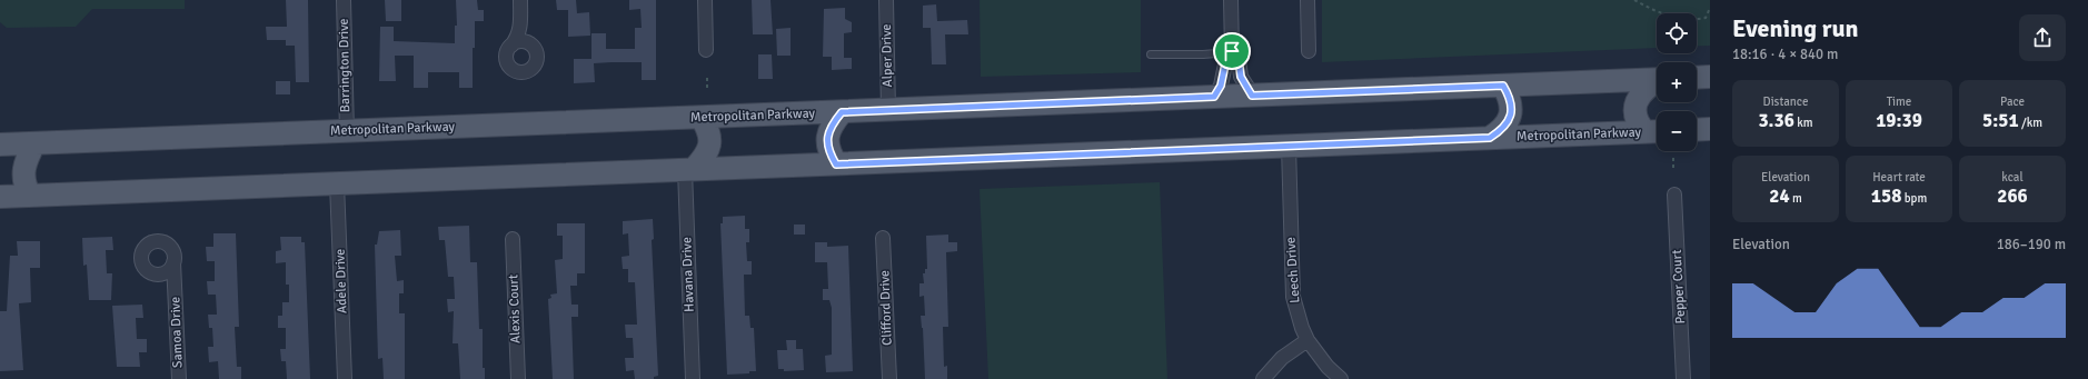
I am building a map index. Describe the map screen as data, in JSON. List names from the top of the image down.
{
  "streets": {
    "main road": ["Metropolitan Parkway"],
    "street": [
      "Alper Drive",
      "Barrington Drive",
      "Leech Drive",
      "Havana Drive",
      "Adele Drive",
      "Pepper Court",
      "Clifford Drive",
      "Alexis Court",
      "Samoa Drive"
    ]
  },
  "crossings": [
    ["Alper Drive", "Metropolitan Parkway"],
    ["Barrington Drive", "Metropolitan Parkway"],
    ["Metropolitan Parkway", "Leech Drive"],
    ["Metropolitan Parkway", "Havana Drive"],
    ["Metropolitan Parkway", "Adele Drive"]
  ],
  "page": {
    "heading": ["Evening run", "18:16 · 4 × 840 m"],
    "map_buttons": ["+", "−"],
    "stats": [
      ["Distance", "3.36 km"],
      ["Time", "19:39"],
      ["Pace", "5:51 /km"],
      ["Elevation", "24 m"],
      ["Heart rate", "158 bpm"],
      ["kcal", "266"]
    ],
    "chart": ["Elevation", "186–190 m"]
  }
}
